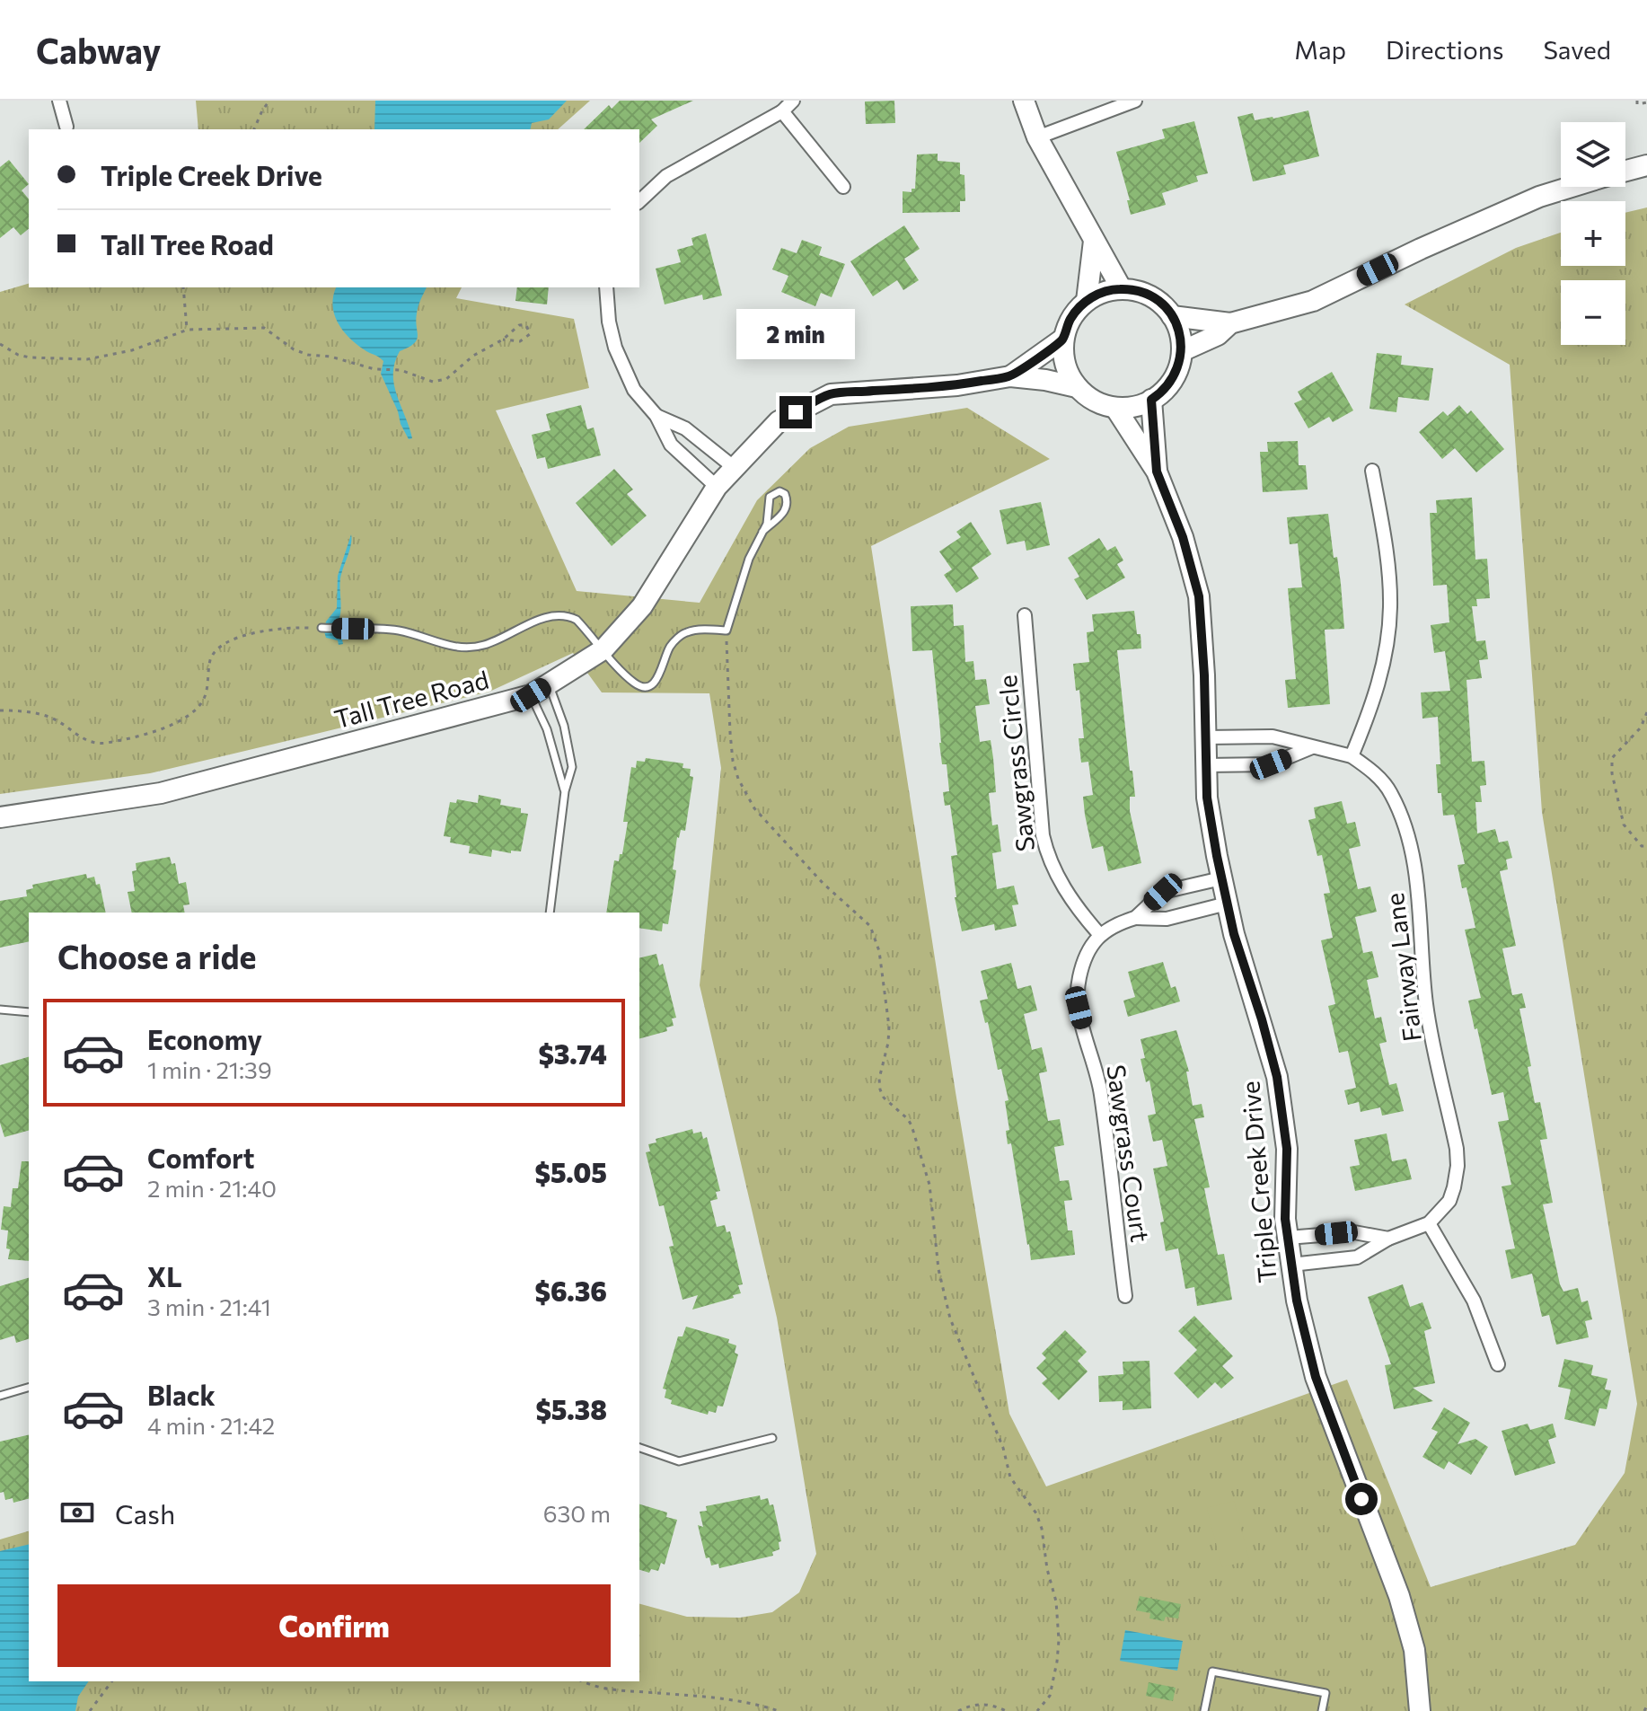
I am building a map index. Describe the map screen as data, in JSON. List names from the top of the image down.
{
  "streets": {
    "street": [
      "Tall Tree Road",
      "Sawgrass Circle",
      "Fairway Lane",
      "Sawgrass Court",
      "Triple Creek Drive"
    ]
  },
  "crossings": [
    ["Tall Tree Road", "Triple Creek Drive"],
    ["Sawgrass Circle", "Sawgrass Court"],
    ["Fairway Lane", "Triple Creek Drive"]
  ],
  "page": {
    "header": "Cabway",
    "nav": ["Map", "Directions", "Saved"],
    "map_buttons": ["+", "−"],
    "banner": ["Triple Creek Drive", "Tall Tree Road"],
    "bubble": "2 min",
    "heading": "Choose a ride",
    "list": [
      {
        "name": "Economy",
        "note": "1 min · 21:39",
        "value": "$3.74"
      },
      {
        "name": "Comfort",
        "note": "2 min · 21:40",
        "value": "$5.05"
      },
      {
        "name": "XL",
        "note": "3 min · 21:41",
        "value": "$6.36"
      },
      {
        "name": "Black",
        "note": "4 min · 21:42",
        "value": "$5.38"
      }
    ],
    "pay": ["Cash", "630 m"],
    "buttons": "Confirm"
  }
}
